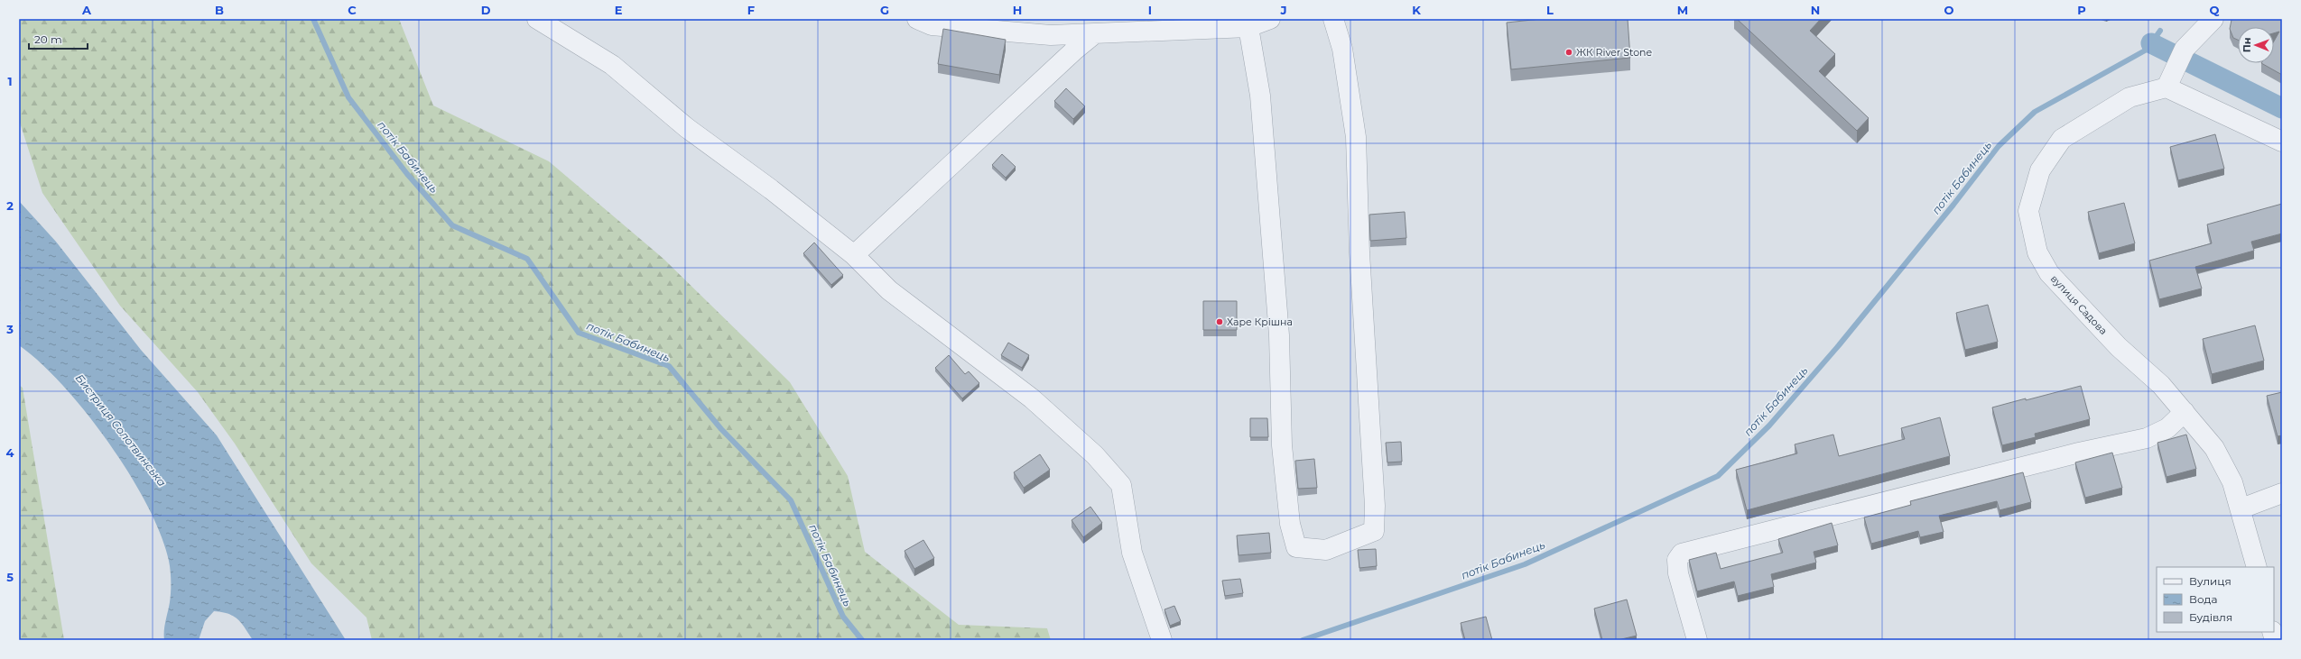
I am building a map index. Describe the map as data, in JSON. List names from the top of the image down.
{
  "streets": {
    "street": ["вулиця Садова"]
  },
  "water": ["потік Бабинець", "Бистриця Солотвинська"],
  "places": ["ЖК River Stone", "Харе Крішна"],
  "legend": ["Вулиця", "Вода", "Будівля"],
  "scale_bar": "20 m",
  "north": "left",
  "grid": {
    "columns": [
      "A",
      "B",
      "C",
      "D",
      "E",
      "F",
      "G",
      "H",
      "I",
      "J",
      "K",
      "L",
      "M",
      "N",
      "O",
      "P",
      "Q"
    ],
    "rows": [
      "1",
      "2",
      "3",
      "4",
      "5"
    ]
  }
}
